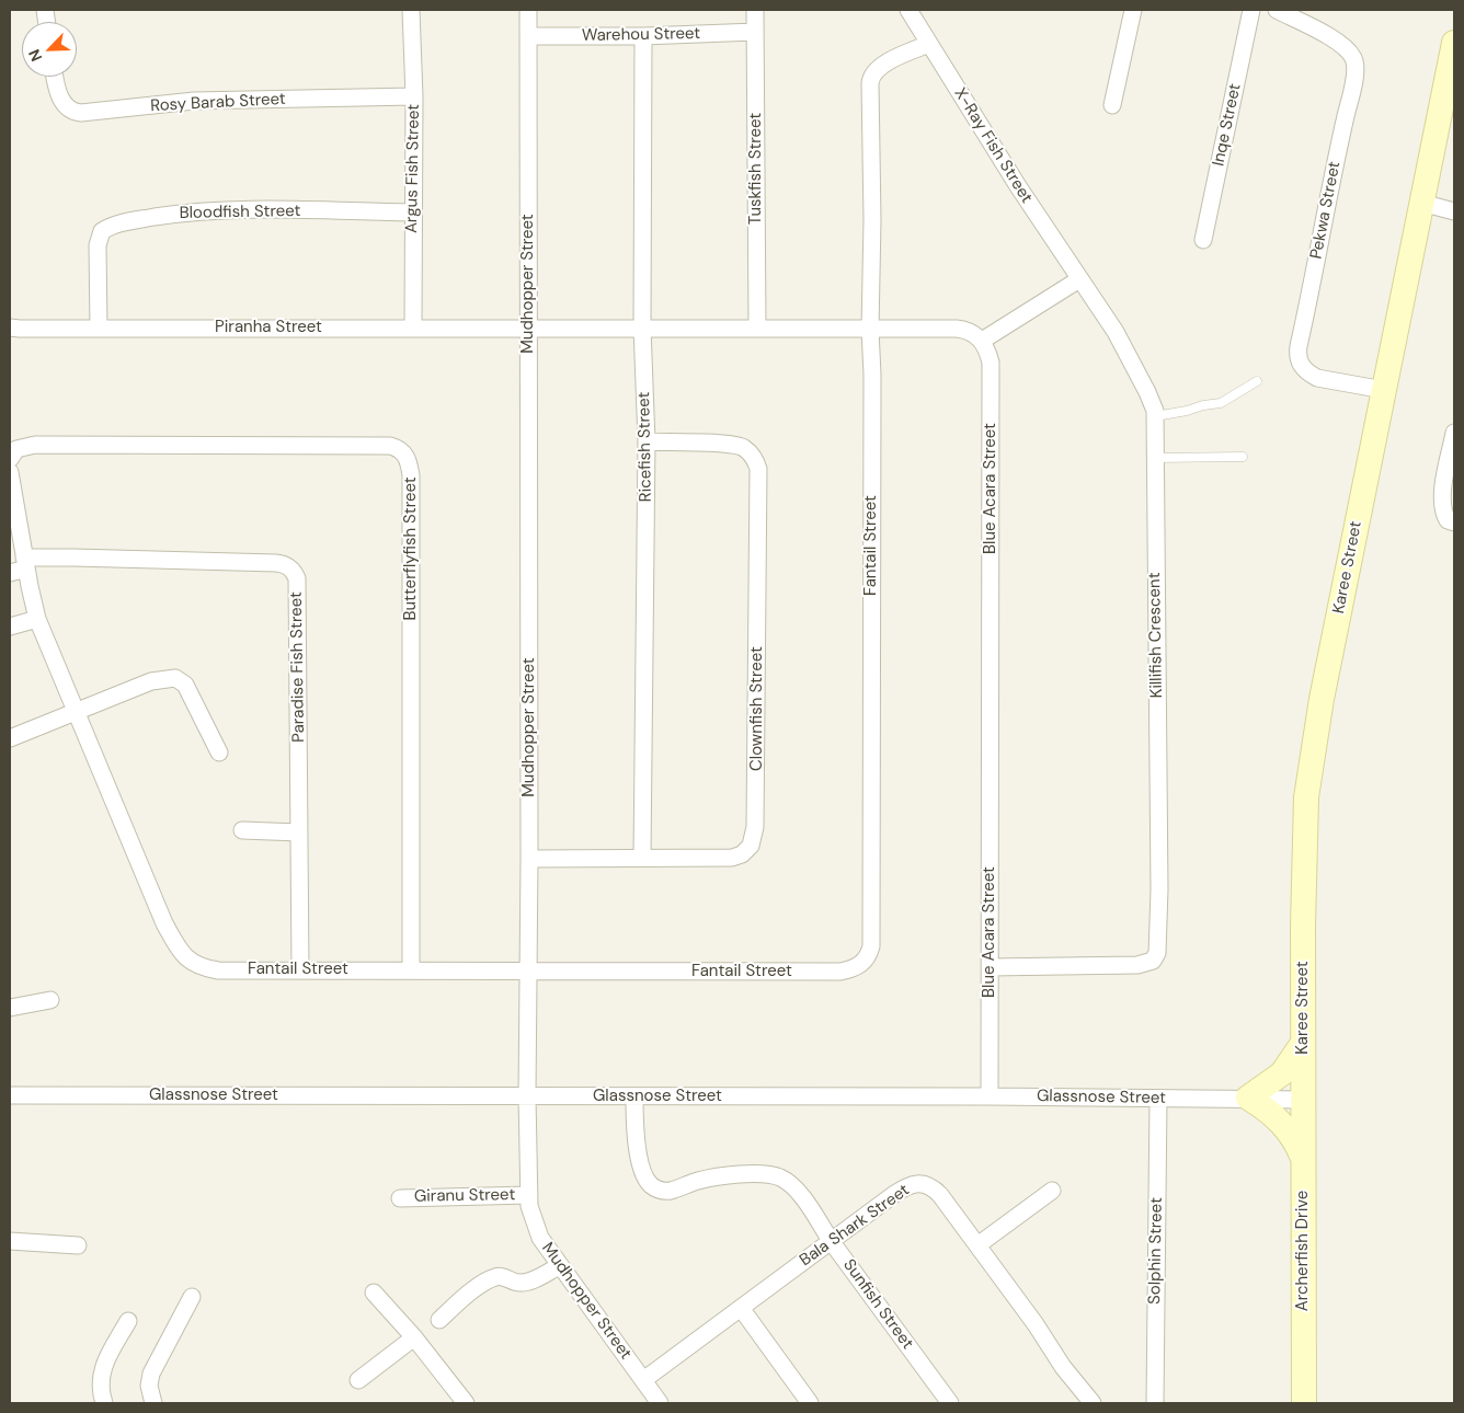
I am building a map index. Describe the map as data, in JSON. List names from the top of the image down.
{
  "streets": {
    "street": [
      "Warehou Street",
      "Rosy Barab Street",
      "Inqe Street",
      "X-Ray Fish Street",
      "Argus Fish Street",
      "Tuskfish Street",
      "Pekwa Street",
      "Bloodfish Street",
      "Mudhopper Street",
      "Piranha Street",
      "Ricefish Street",
      "Blue Acara Street",
      "Fantail Street",
      "Butterflyfish Street",
      "Karee Street",
      "Killifish Crescent",
      "Paradise Fish Street",
      "Clownfish Street",
      "Glassnose Street",
      "Giranu Street",
      "Bala Shark Street",
      "Solphin Street",
      "Archerfish Drive",
      "Sunfish Street"
    ]
  },
  "crossings": [
    ["Warehou Street", "Tuskfish Street"],
    ["Warehou Street", "Mudhopper Street"],
    ["Warehou Street", "Ricefish Street"],
    ["Rosy Barab Street", "Argus Fish Street"],
    ["X-Ray Fish Street", "Fantail Street"],
    ["X-Ray Fish Street", "Killifish Crescent"],
    ["Argus Fish Street", "Bloodfish Street"],
    ["Argus Fish Street", "Piranha Street"],
    ["Pekwa Street", "Karee Street"],
    ["Bloodfish Street", "Piranha Street"],
    ["Mudhopper Street", "Piranha Street"],
    ["Mudhopper Street", "Fantail Street"],
    ["Mudhopper Street", "Clownfish Street"],
    ["Mudhopper Street", "Glassnose Street"],
    ["Mudhopper Street", "Giranu Street"],
    ["Mudhopper Street", "Bala Shark Street"],
    ["Ricefish Street", "Clownfish Street"],
    ["Blue Acara Street", "Killifish Crescent"],
    ["Blue Acara Street", "Glassnose Street"],
    ["Fantail Street", "Butterflyfish Street"],
    ["Fantail Street", "Paradise Fish Street"],
    ["Karee Street", "Glassnose Street"],
    ["Karee Street", "Archerfish Drive"],
    ["Glassnose Street", "Solphin Street"],
    ["Glassnose Street", "Archerfish Drive"],
    ["Glassnose Street", "Sunfish Street"],
    ["Bala Shark Street", "Sunfish Street"]
  ],
  "north": "bottom left"
}
